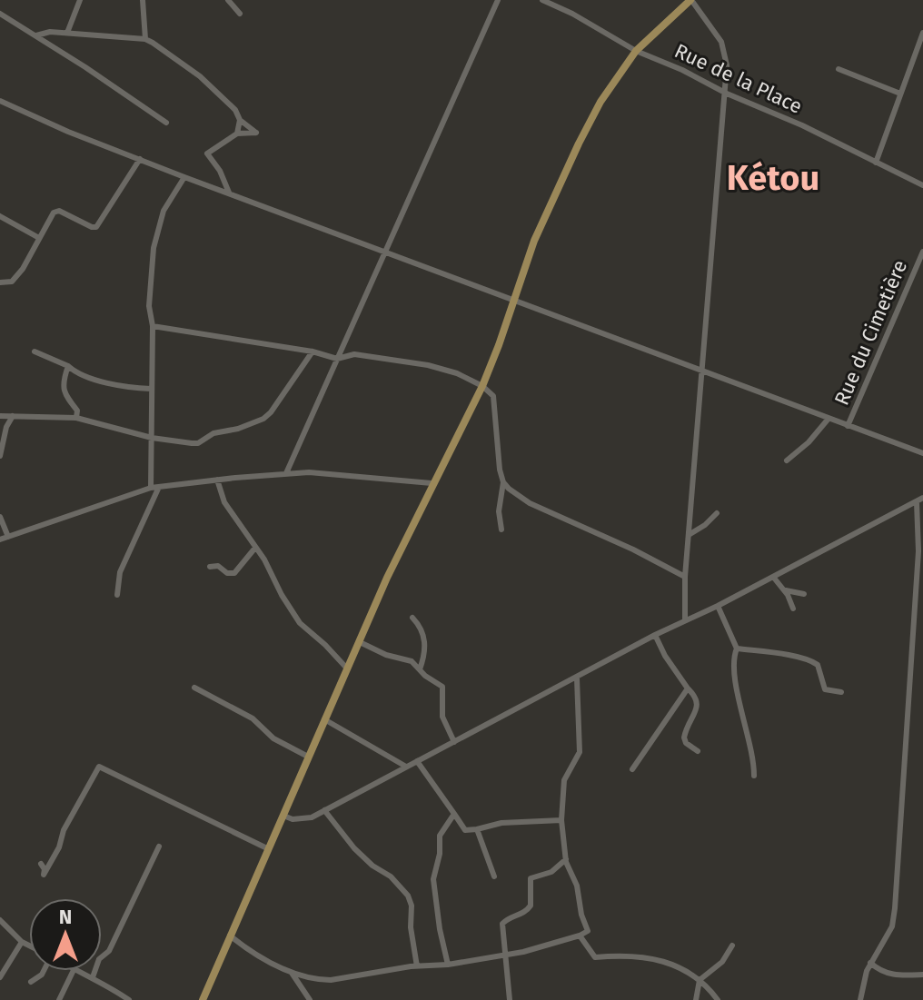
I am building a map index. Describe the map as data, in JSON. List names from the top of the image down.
{
  "streets": {
    "street": ["Rue de la Place", "Rue du Cimetière"]
  },
  "districts": ["Kétou"],
  "north": "top"
}
